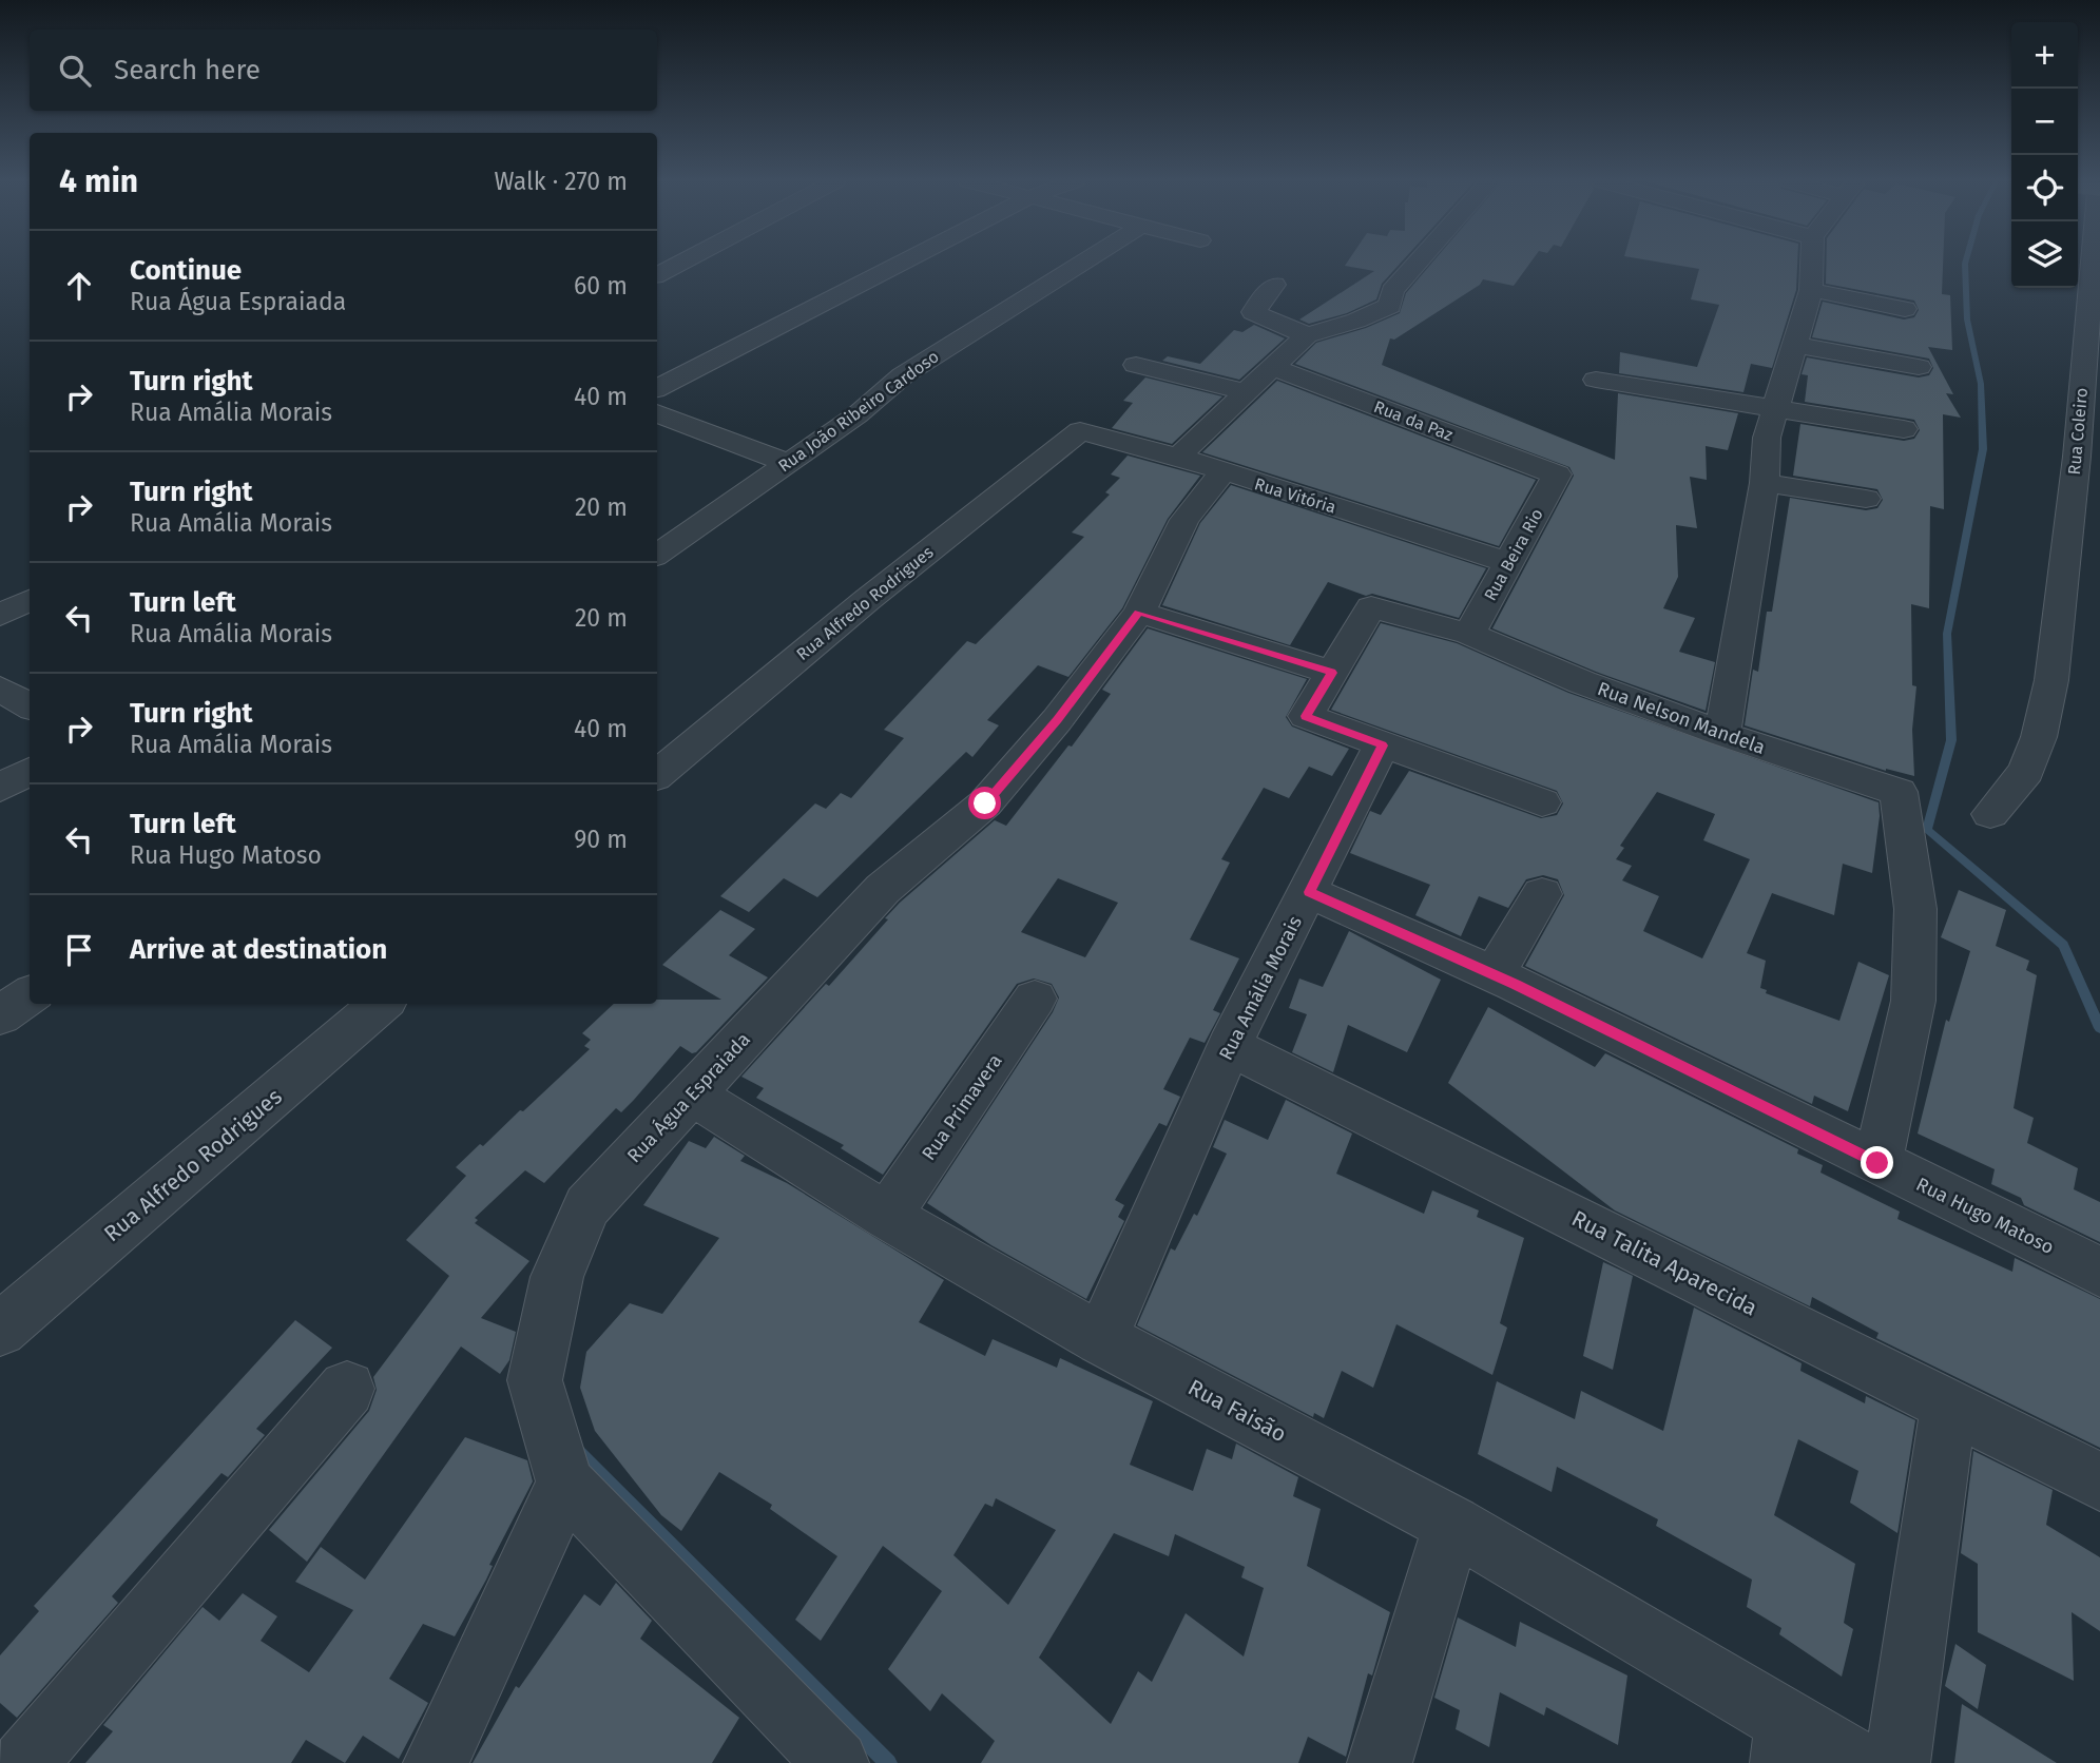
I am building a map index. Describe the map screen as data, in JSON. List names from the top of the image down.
{
  "streets": {
    "street": [
      "Rua João Ribeiro Cardoso",
      "Rua da Paz",
      "Rua Coleiro",
      "Rua Vitória",
      "Rua Beira Rio",
      "Rua Alfredo Rodrigues",
      "Rua Nelson Mandela",
      "Rua Amália Morais",
      "Rua Água Espraiada",
      "Rua Primavera",
      "Rua Hugo Matoso",
      "Rua Talita Aparecida",
      "Rua Faisão"
    ]
  },
  "crossings": [
    ["Rua da Paz", "Rua Beira Rio"],
    ["Rua Vitória", "Rua Beira Rio"],
    ["Rua Vitória", "Rua Alfredo Rodrigues"],
    ["Rua Vitória", "Rua Água Espraiada"],
    ["Rua Beira Rio", "Rua Nelson Mandela"],
    ["Rua Nelson Mandela", "Rua Hugo Matoso"],
    ["Rua Amália Morais", "Rua Hugo Matoso"],
    ["Rua Amália Morais", "Rua Talita Aparecida"],
    ["Rua Amália Morais", "Rua Faisão"],
    ["Rua Água Espraiada", "Rua Faisão"],
    ["Rua Primavera", "Rua Faisão"]
  ],
  "page": {
    "map_buttons": ["+", "−"],
    "search": "Search here",
    "heading": ["4 min", "Walk · 270 m"],
    "list": [
      ["Continue", "Rua Água Espraiada", "60 m"],
      ["Turn right", "Rua Amália Morais", "40 m"],
      ["Turn right", "Rua Amália Morais", "20 m"],
      ["Turn left", "Rua Amália Morais", "20 m"],
      ["Turn right", "Rua Amália Morais", "40 m"],
      ["Turn left", "Rua Hugo Matoso", "90 m"],
      "Arrive at destination"
    ]
  }
}
